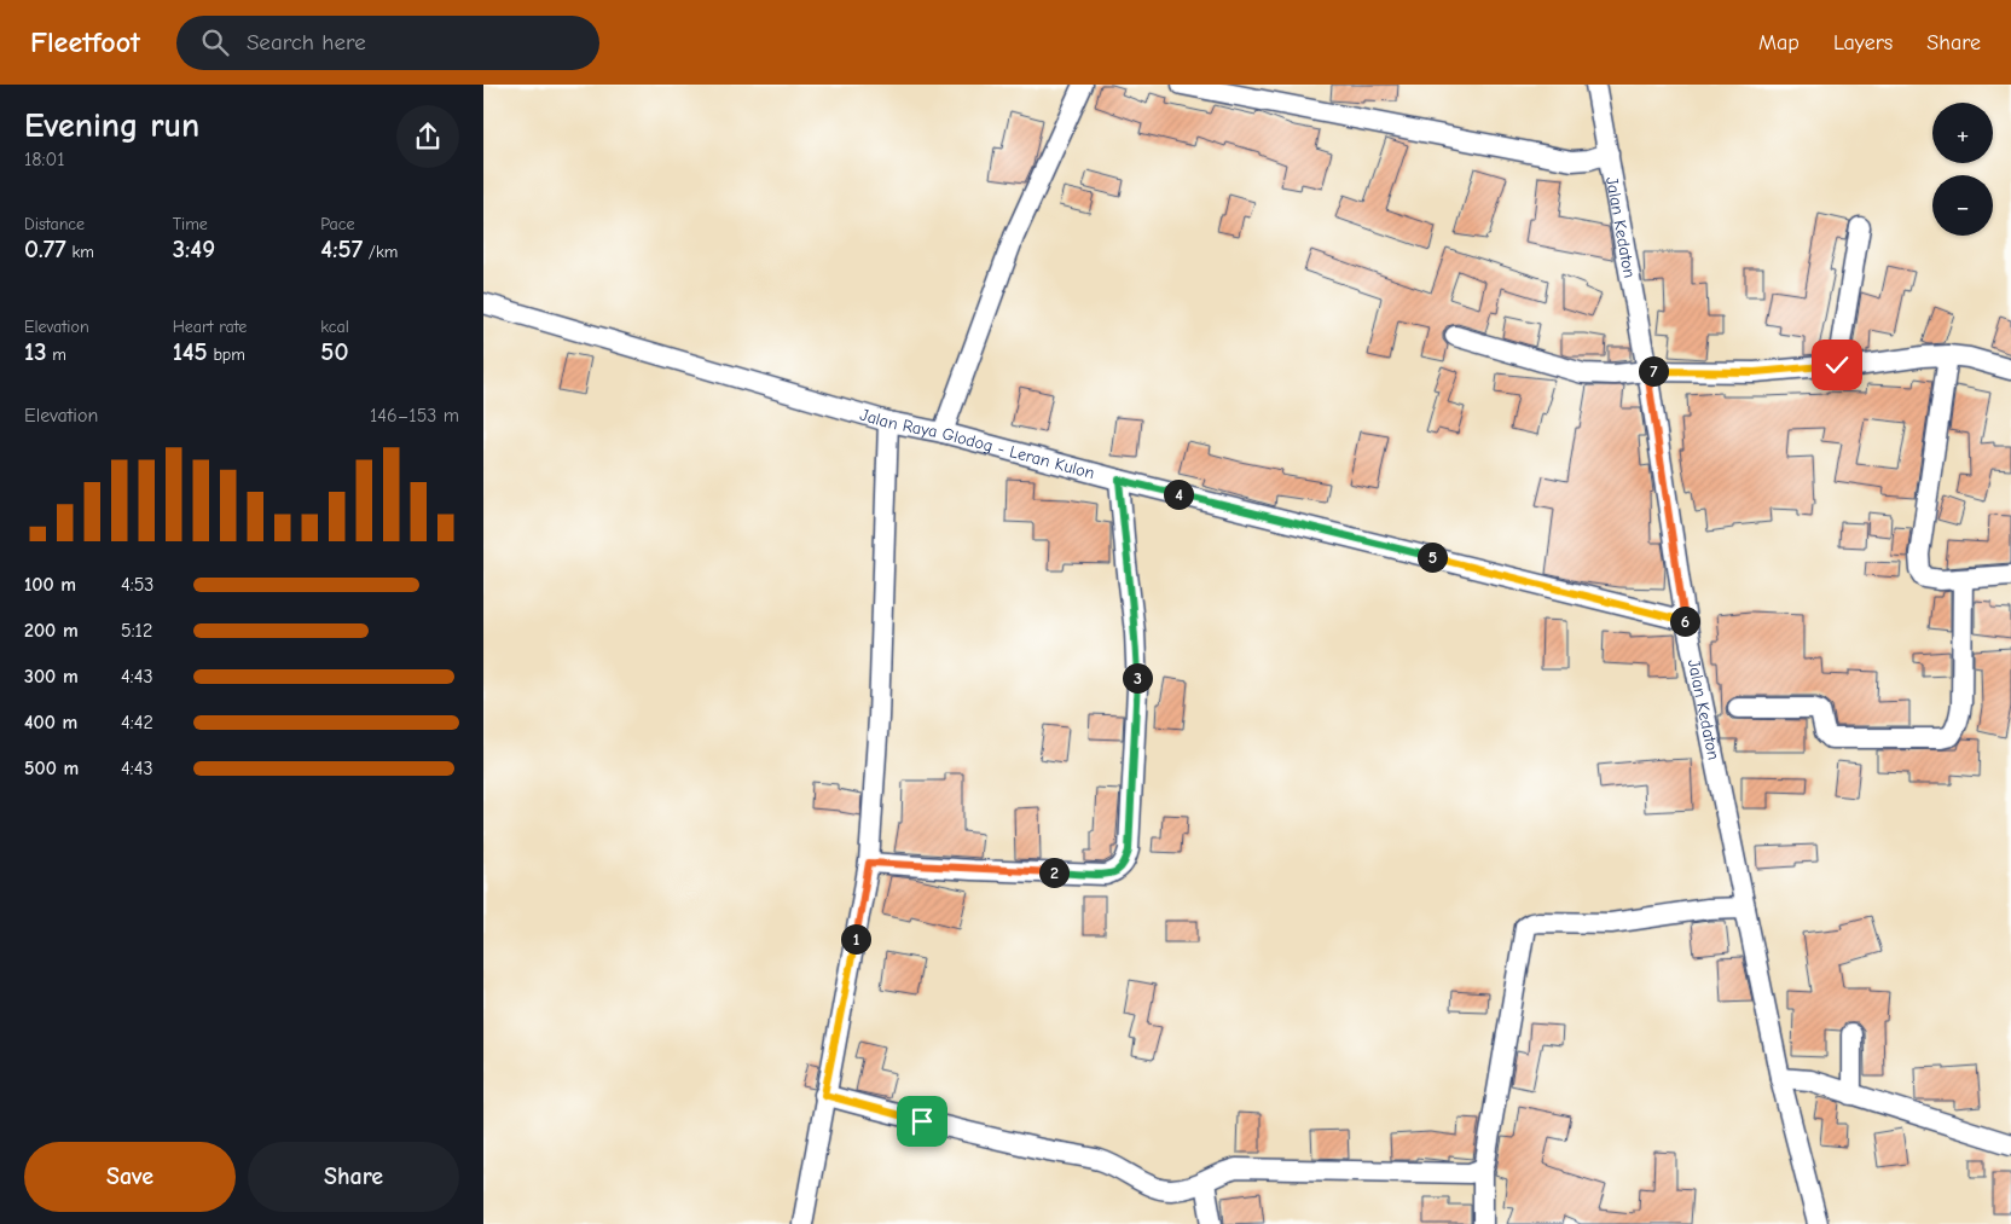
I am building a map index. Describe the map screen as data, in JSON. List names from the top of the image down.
{
  "streets": {
    "street": ["Jalan Kedaton", "Jalan Raya Glodog - Leran Kulon"]
  },
  "crossings": [
    ["Jalan Kedaton", "Jalan Raya Glodog - Leran Kulon"]
  ],
  "page": {
    "header": "Fleetfoot",
    "search": "Search here",
    "nav": ["Map", "Layers", "Share"],
    "heading": ["Evening run", "18:01"],
    "map_buttons": ["+", "−"],
    "stats": [
      ["Distance", "0.77 km"],
      ["Time", "3:49"],
      ["Pace", "4:57 /km"],
      ["Elevation", "13 m"],
      ["Heart rate", "145 bpm"],
      ["kcal", "50"]
    ],
    "pins": [
      "7",
      "4",
      "5",
      "6",
      "3",
      "2",
      "1"
    ],
    "chart": ["Elevation", "146–153 m"],
    "list": [
      {
        "name": "100 m",
        "note": "4:53"
      },
      {
        "name": "200 m",
        "note": "5:12"
      },
      {
        "name": "300 m",
        "note": "4:43"
      },
      {
        "name": "400 m",
        "note": "4:42"
      },
      {
        "name": "500 m",
        "note": "4:43"
      }
    ],
    "buttons": ["Save", "Share"]
  }
}
